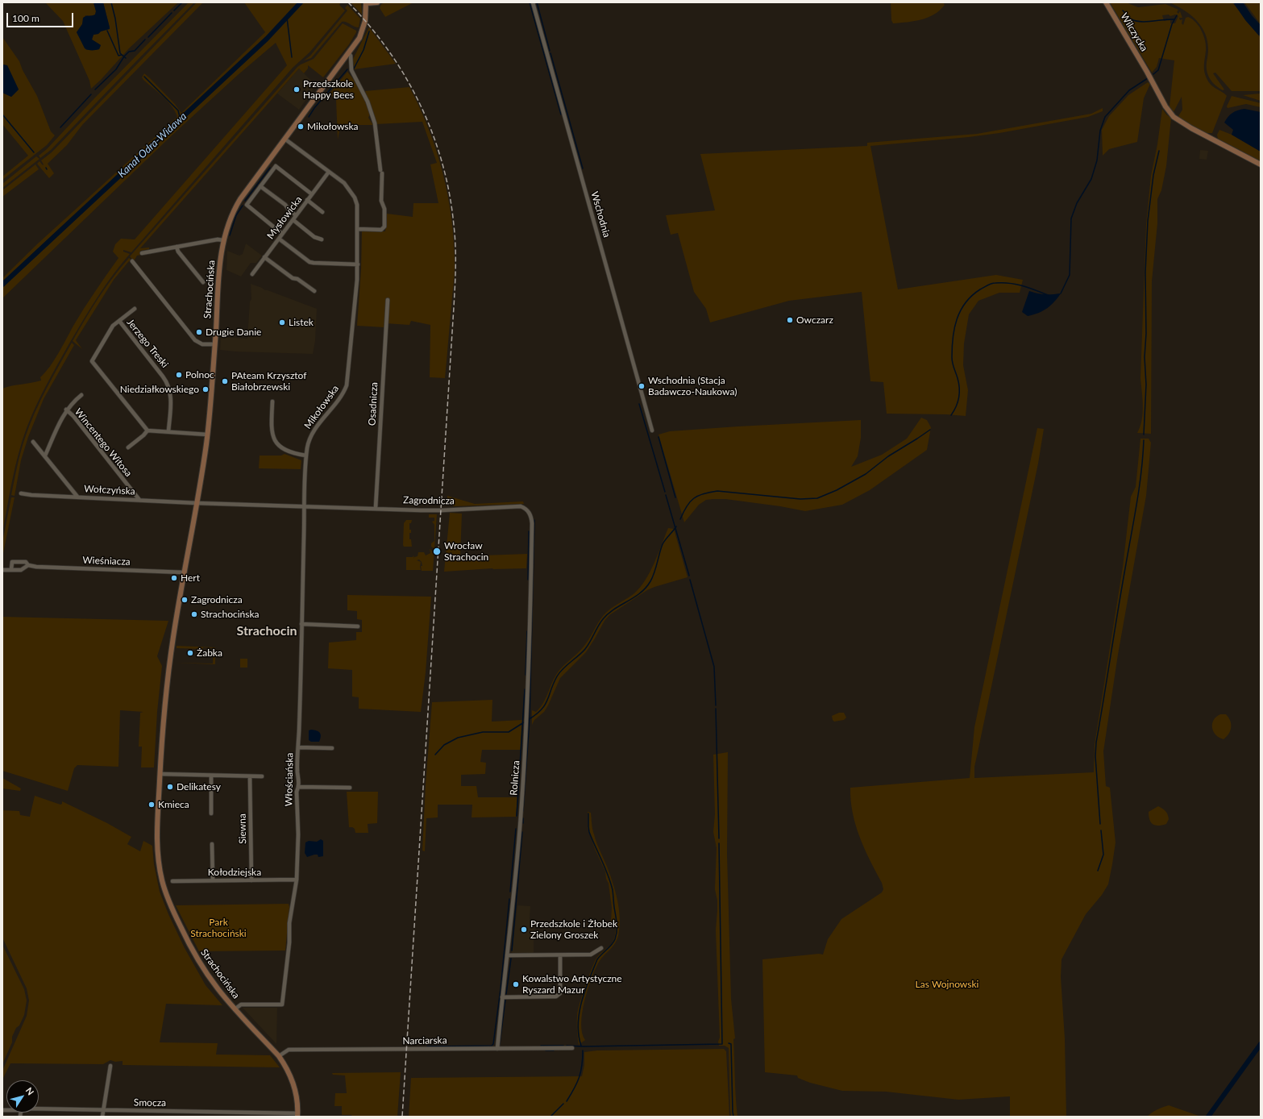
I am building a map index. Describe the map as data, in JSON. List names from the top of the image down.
{
  "streets": {
    "main road": ["Wilczycka", "Strachocińska"],
    "street": [
      "Wschodnia",
      "Mysłowicka",
      "Jerzego Treski",
      "Osadnicza",
      "Mikołowska",
      "Wincentego Witosa",
      "Wołczyńska",
      "Zagrodnicza",
      "Wieśniacza",
      "Rolnicza",
      "Włościańska",
      "Siewna",
      "Kołodziejska",
      "Narciarska",
      "Smocza"
    ]
  },
  "crossings": [
    ["Mysłowicka", "Mikołowska"],
    ["Strachocińska", "Mikołowska"],
    ["Strachocińska", "Wołczyńska"],
    ["Strachocińska", "Zagrodnicza"],
    ["Strachocińska", "Wieśniacza"],
    ["Strachocińska", "Włościańska"],
    ["Strachocińska", "Narciarska"],
    ["Strachocińska", "Smocza"],
    ["Osadnicza", "Zagrodnicza"],
    ["Mikołowska", "Zagrodnicza"],
    ["Mikołowska", "Włościańska"],
    ["Wincentego Witosa", "Wołczyńska"],
    ["Wołczyńska", "Zagrodnicza"],
    ["Zagrodnicza", "Rolnicza"],
    ["Zagrodnicza", "Włościańska"],
    ["Rolnicza", "Narciarska"],
    ["Włościańska", "Kołodziejska"],
    ["Siewna", "Kołodziejska"]
  ],
  "districts": ["Strachocin"],
  "water": ["Kanał Odra-Widawa"],
  "parks": ["Park Strachociński", "Las Wojnowski"],
  "places": [
    "Przedszkole Happy Bees",
    "Mikołowska",
    "Owczarz",
    "Listek",
    "Drugie Danie",
    "Polnoc",
    "PAteam Krzysztof Białobrzewski",
    "Wschodnia (Stacja Badawczo-Naukowa)",
    "Niedziałkowskiego",
    "Wrocław Strachocin",
    "Hert",
    "Zagrodnicza",
    "Strachocińska",
    "Żabka",
    "Delikatesy",
    "Kmieca",
    "Przedszkole i Żłobek Zielony Groszek",
    "Kowalstwo Artystyczne Ryszard Mazur"
  ],
  "scale_bar": "100 m",
  "north": "top right"
}
